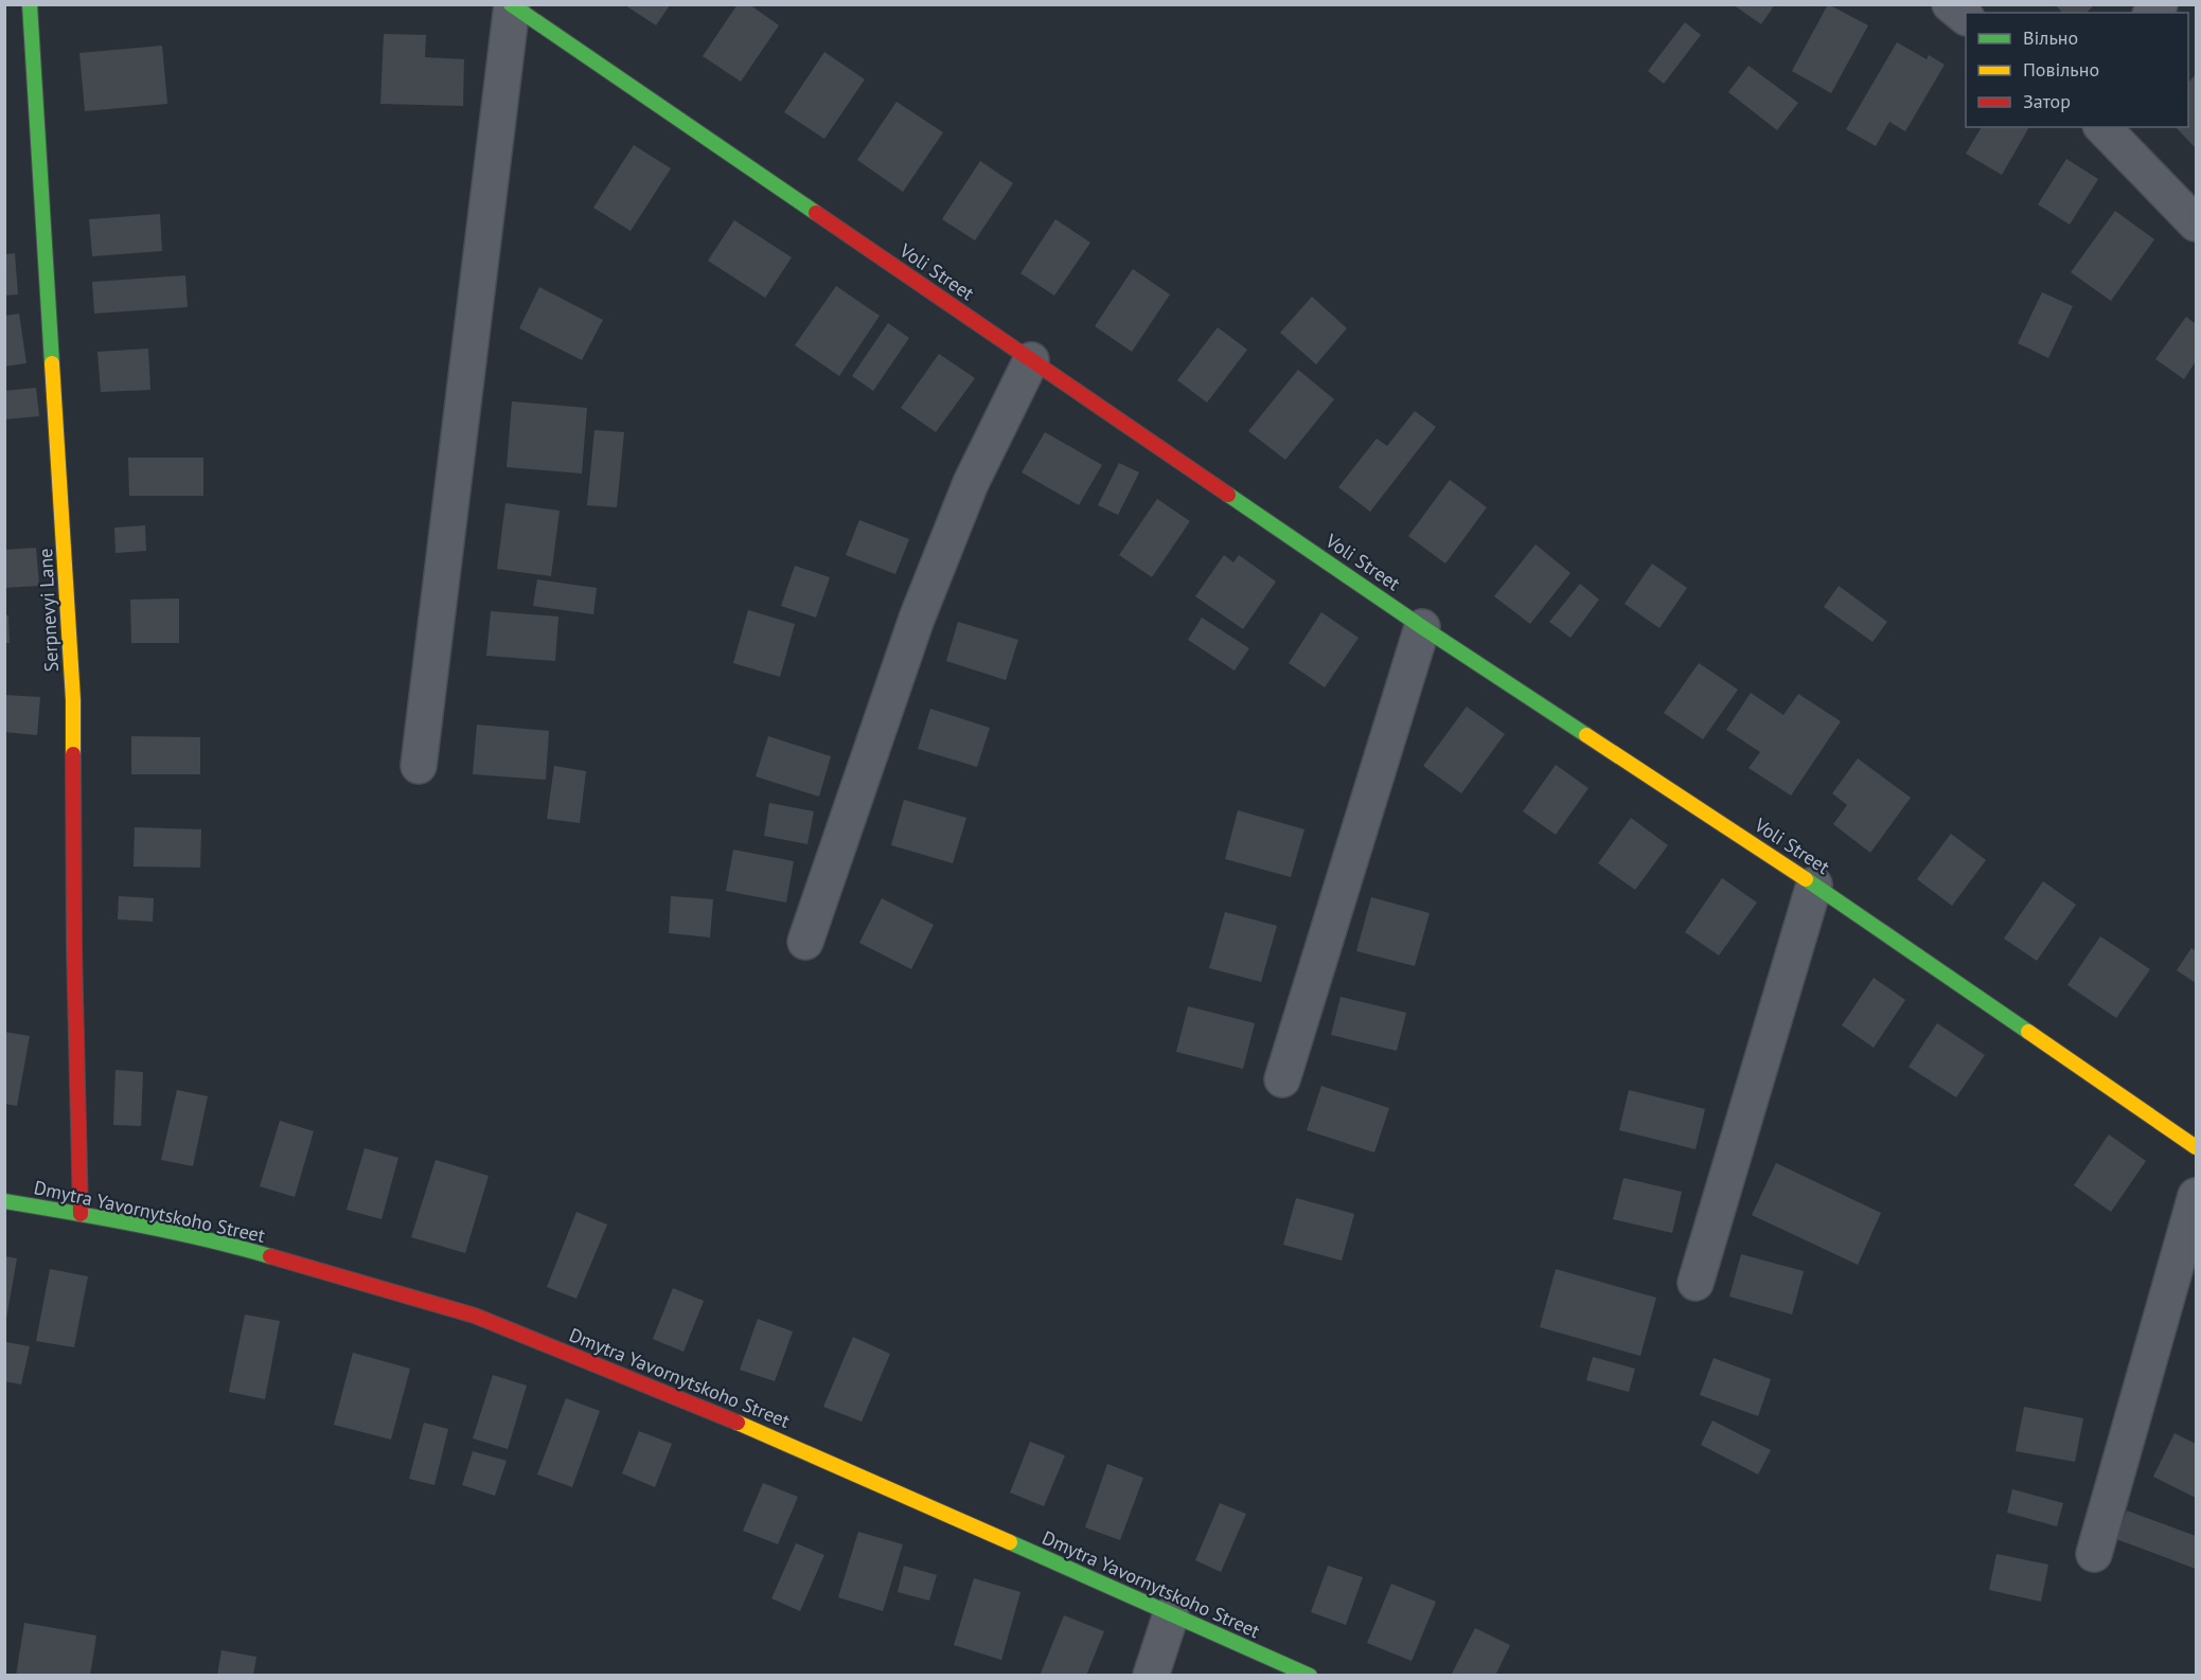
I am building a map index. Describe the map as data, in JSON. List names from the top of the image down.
{
  "streets": {
    "street": ["Voli Street", "Serpnevyi Lane", "Dmytra Yavornytskoho Street"]
  },
  "crossings": [
    ["Serpnevyi Lane", "Dmytra Yavornytskoho Street"]
  ],
  "legend": ["Вільно", "Повільно", "Затор"]
}
